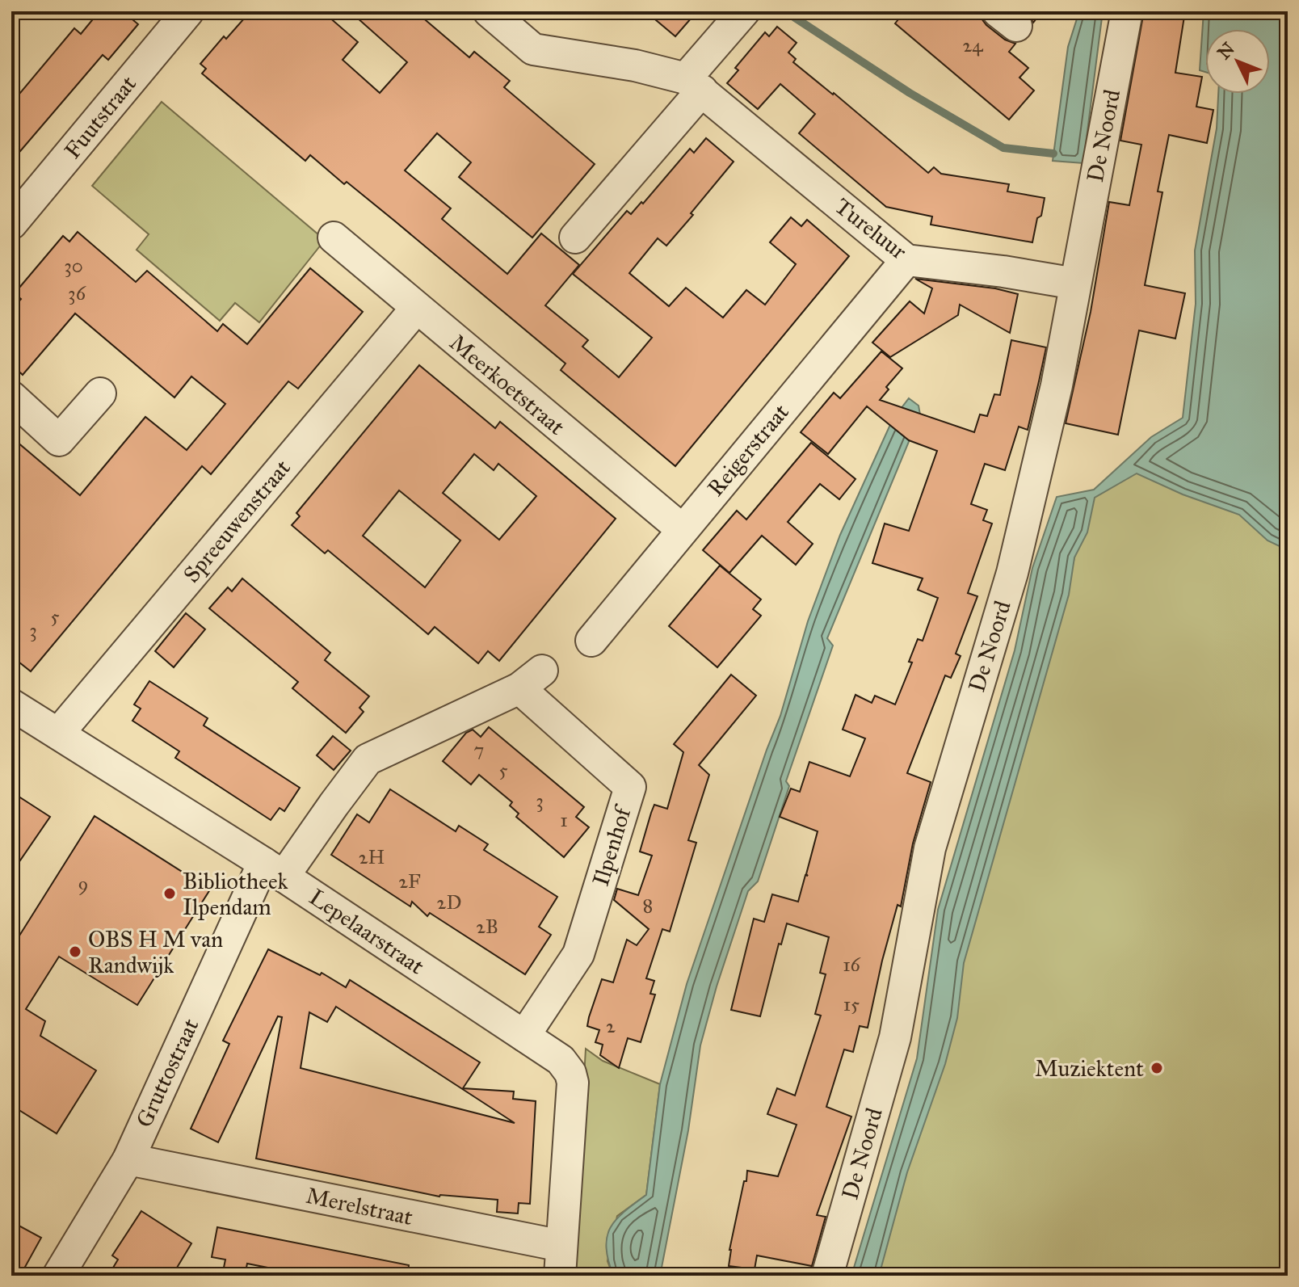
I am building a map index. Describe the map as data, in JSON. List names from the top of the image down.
{
  "streets": {
    "street": [
      "Fuutstraat",
      "De Noord",
      "Tureluur",
      "Meerkoetstraat",
      "Reigerstraat",
      "Spreeuwenstraat",
      "Ilpenhof",
      "Lepelaarstraat",
      "Gruttostraat",
      "Merelstraat"
    ]
  },
  "crossings": [
    ["De Noord", "Tureluur"],
    ["Tureluur", "Reigerstraat"],
    ["Meerkoetstraat", "Reigerstraat"],
    ["Meerkoetstraat", "Spreeuwenstraat"],
    ["Spreeuwenstraat", "Lepelaarstraat"],
    ["Ilpenhof", "Lepelaarstraat"],
    ["Ilpenhof", "Gruttostraat"],
    ["Lepelaarstraat", "Gruttostraat"],
    ["Lepelaarstraat", "Merelstraat"],
    ["Gruttostraat", "Merelstraat"]
  ],
  "places": ["Bibliotheek Ilpendam", "OBS H M van Randwijk", "Muziektent"],
  "house_numbers": [
    "24",
    "30",
    "36",
    "5",
    "3",
    "7",
    "5",
    "3",
    "1",
    "2H",
    "2F",
    "9",
    "2D",
    "8",
    "2B",
    "16",
    "15",
    "2"
  ],
  "north": "top left"
}
